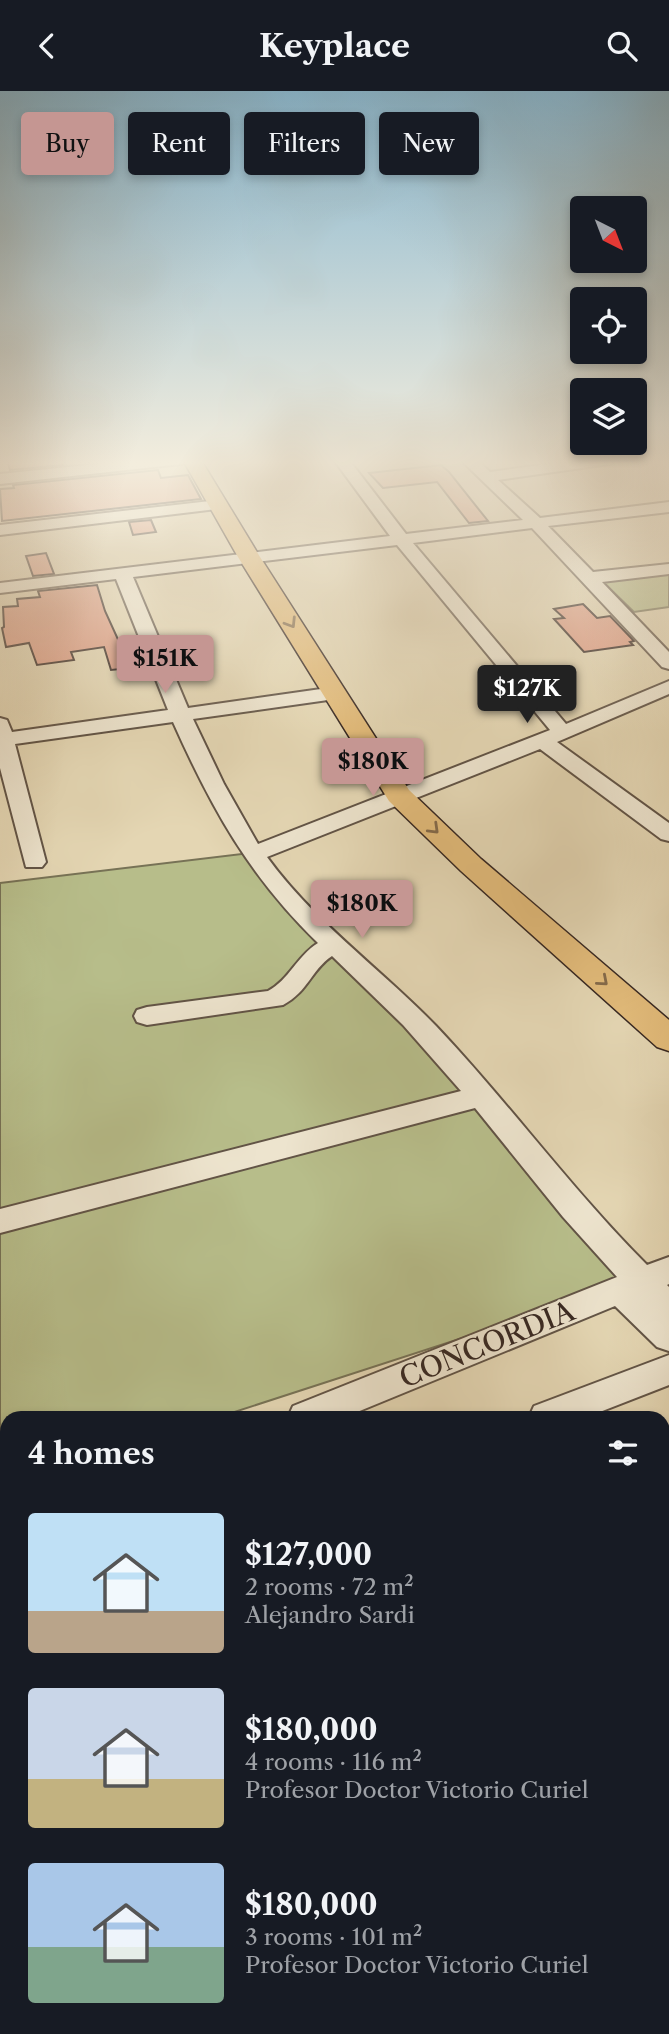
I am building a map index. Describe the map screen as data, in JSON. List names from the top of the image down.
{
  "streets": {
    "street": ["CONCORDIA"]
  },
  "north": "bottom right",
  "page": {
    "header": "Keyplace",
    "chip": [
      "Buy",
      "Rent",
      "Filters",
      "New"
    ],
    "price": [
      "$151K",
      "$127K",
      "$180K",
      "$180K"
    ],
    "heading": "4 homes",
    "list": [
      {
        "name": "$127,000",
        "note": "2 rooms · 72 m² · Alejandro Sardi"
      },
      {
        "name": "$180,000",
        "note": "4 rooms · 116 m² · Profesor Doctor Victorio Curiel"
      },
      {
        "name": "$180,000",
        "note": "3 rooms · 101 m² · Profesor Doctor Victorio Curiel"
      }
    ]
  }
}
